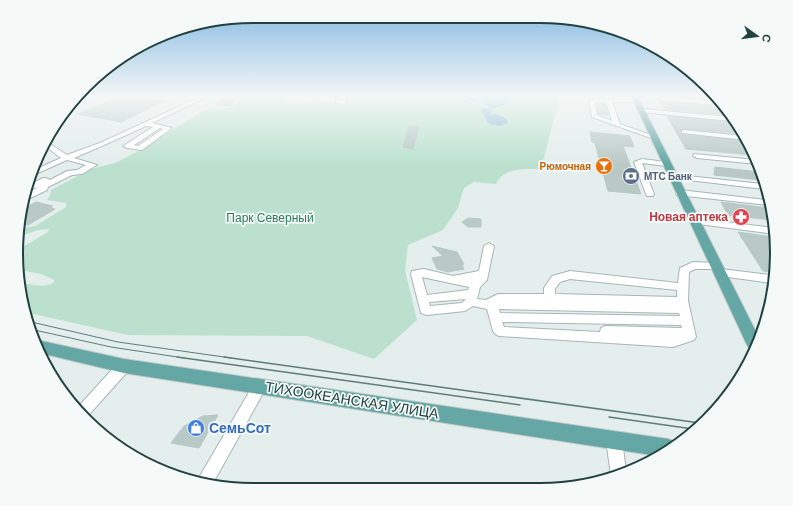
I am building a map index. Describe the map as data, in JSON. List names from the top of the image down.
{
  "streets": {
    "main road": ["ТИХООКЕАНСКАЯ УЛИЦА"]
  },
  "parks": ["Парк Северный"],
  "places": {
    "bar": ["Рюмочная"],
    "bank": ["МТС Банк"],
    "pharmacy": ["Новая аптека"],
    "shop": ["СемьСот"]
  },
  "north": "right"
}
